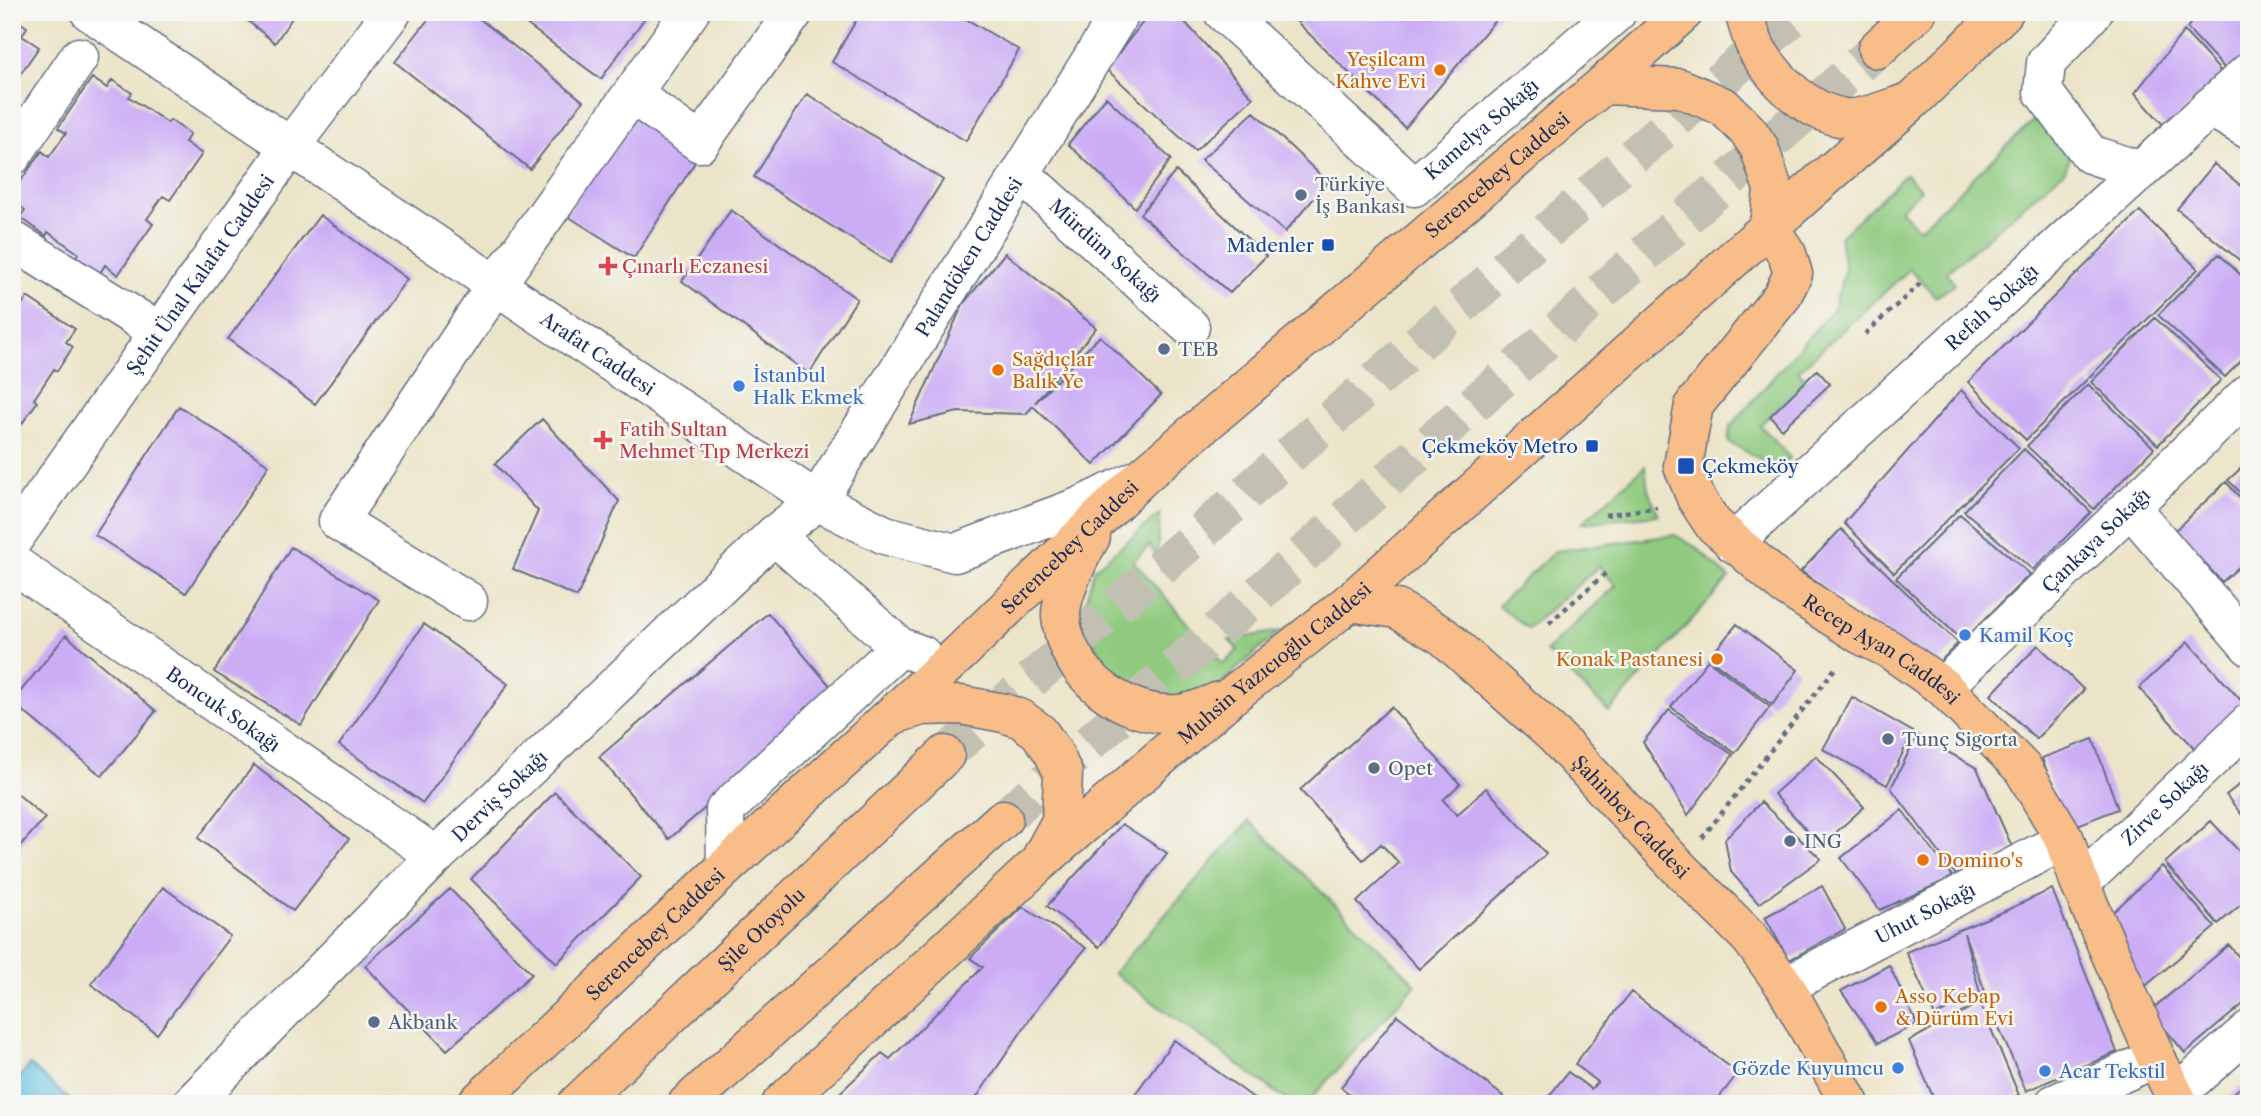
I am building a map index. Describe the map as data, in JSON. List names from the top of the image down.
{
  "streets": {
    "main road": [
      "Serencebey Caddesi",
      "Recep Ayan Caddesi",
      "Muhsin Yazıcıoğlu Caddesi",
      "Şahinbey Caddesi",
      "Şile Otoyolu"
    ],
    "street": [
      "Kamelya Sokağı",
      "Mürdüm Sokağı",
      "Palandöken Caddesi",
      "Şehit Ünal Kalafat Caddesi",
      "Refah Sokağı",
      "Arafat Caddesi",
      "Çankaya Sokağı",
      "Boncuk Sokağı",
      "Derviş Sokağı",
      "Zirve Sokağı",
      "Uhut Sokağı"
    ]
  },
  "crossings": [
    ["Serencebey Caddesi", "Arafat Caddesi"],
    ["Mürdüm Sokağı", "Palandöken Caddesi"],
    ["Palandöken Caddesi", "Arafat Caddesi"],
    ["Palandöken Caddesi", "Derviş Sokağı"],
    ["Şehit Ünal Kalafat Caddesi", "Arafat Caddesi"],
    ["Refah Sokağı", "Recep Ayan Caddesi"],
    ["Arafat Caddesi", "Derviş Sokağı"],
    ["Çankaya Sokağı", "Recep Ayan Caddesi"],
    ["Recep Ayan Caddesi", "Muhsin Yazıcıoğlu Caddesi"],
    ["Recep Ayan Caddesi", "Zirve Sokağı"],
    ["Recep Ayan Caddesi", "Uhut Sokağı"],
    ["Muhsin Yazıcıoğlu Caddesi", "Şahinbey Caddesi"],
    ["Boncuk Sokağı", "Derviş Sokağı"],
    ["Şahinbey Caddesi", "Uhut Sokağı"]
  ],
  "places": {
    "other": [
      "Yeşilcam Kahve Evi",
      "Türkiye İş Bankası",
      "TEB",
      "Sağdıçlar Balık Ye",
      "İstanbul Halk Ekmek",
      "Kamil Koç",
      "Konak Pastanesi",
      "Tunç Sigorta",
      "Opet",
      "ING",
      "Domino's",
      "Asso Kebap & Dürüm Evi",
      "Akbank",
      "Gözde Kuyumcu",
      "Acar Tekstil"
    ],
    "transit": ["Madenler", "Çekmeköy Metro", "Çekmeköy"],
    "health": ["Çınarlı Eczanesi", "Fatih Sultan Mehmet Tıp Merkezi"]
  }
}
